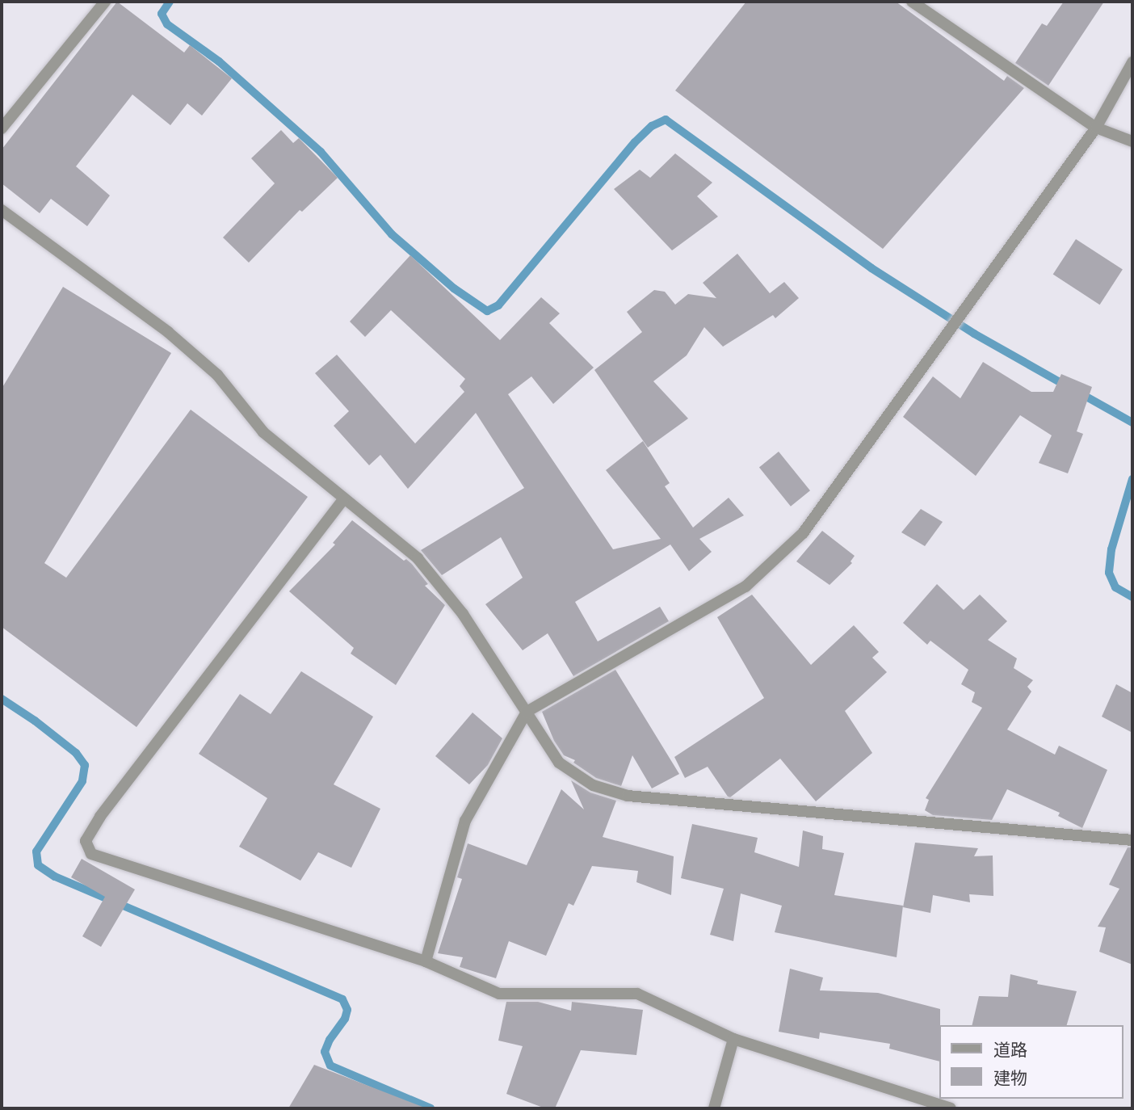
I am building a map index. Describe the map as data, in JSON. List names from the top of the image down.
{
  "legend": ["道路", "建物"]
}
